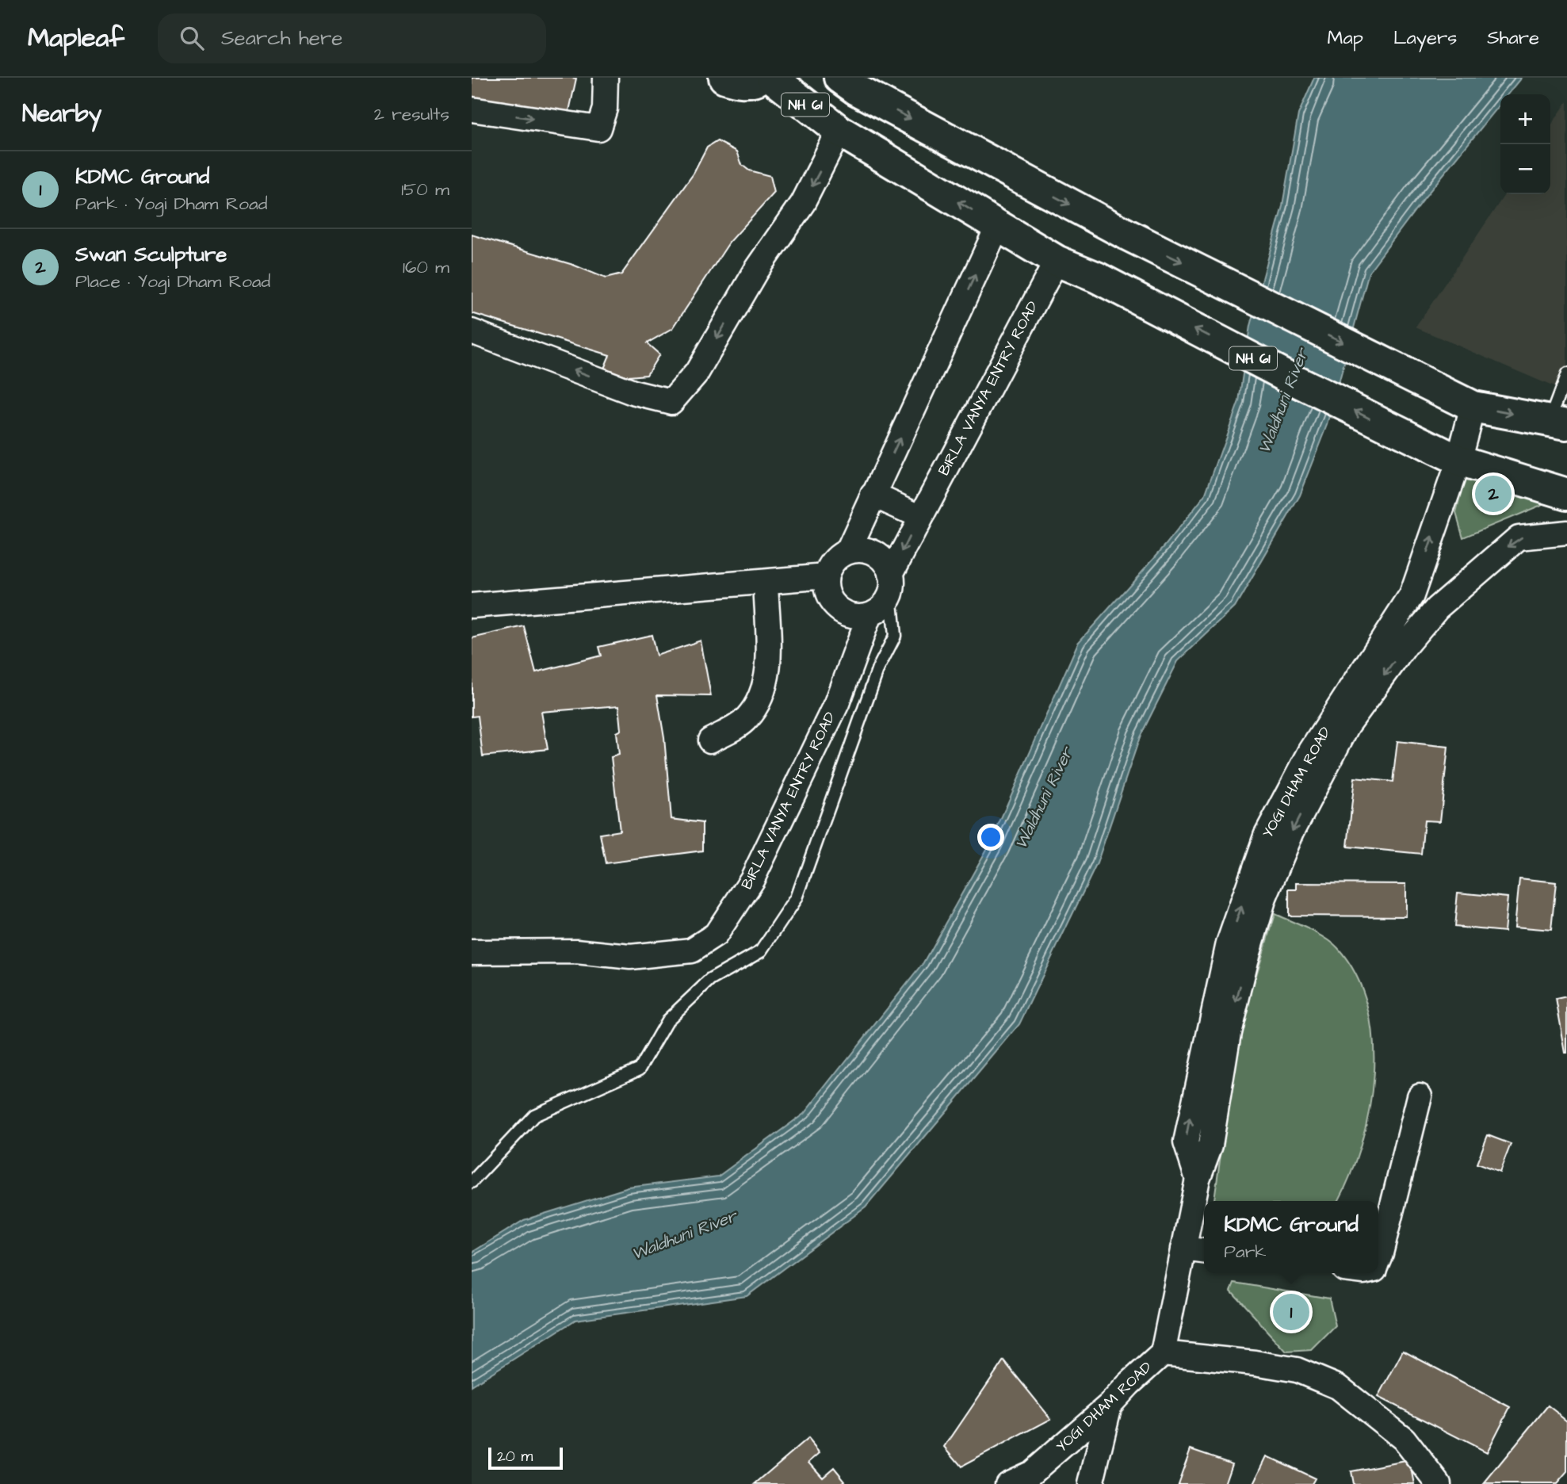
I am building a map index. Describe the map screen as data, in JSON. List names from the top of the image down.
{
  "streets": {
    "main road": ["NH 61"],
    "street": ["BIRLA VANYA ENTRY ROAD", "YOGI DHAM ROAD"]
  },
  "crossings": [
    ["NH 61", "BIRLA VANYA ENTRY ROAD"],
    ["NH 61", "YOGI DHAM ROAD"]
  ],
  "water": ["Waldhuni River"],
  "scale_bar": "20 m",
  "page": {
    "header": "Mapleaf",
    "search": "Search here",
    "nav": ["Map", "Layers", "Share"],
    "heading": ["Nearby", "2 results"],
    "map_buttons": ["+", "−"],
    "list": [
      {
        "mark": "1",
        "name": "KDMC Ground",
        "note": "Park · Yogi Dham Road",
        "value": "150 m"
      },
      {
        "mark": "2",
        "name": "Swan Sculpture",
        "note": "Place · Yogi Dham Road",
        "value": "160 m"
      }
    ],
    "pins": ["2", "1"],
    "popup": ["KDMC Ground", "Park"],
    "scale": "20 m"
  }
}
